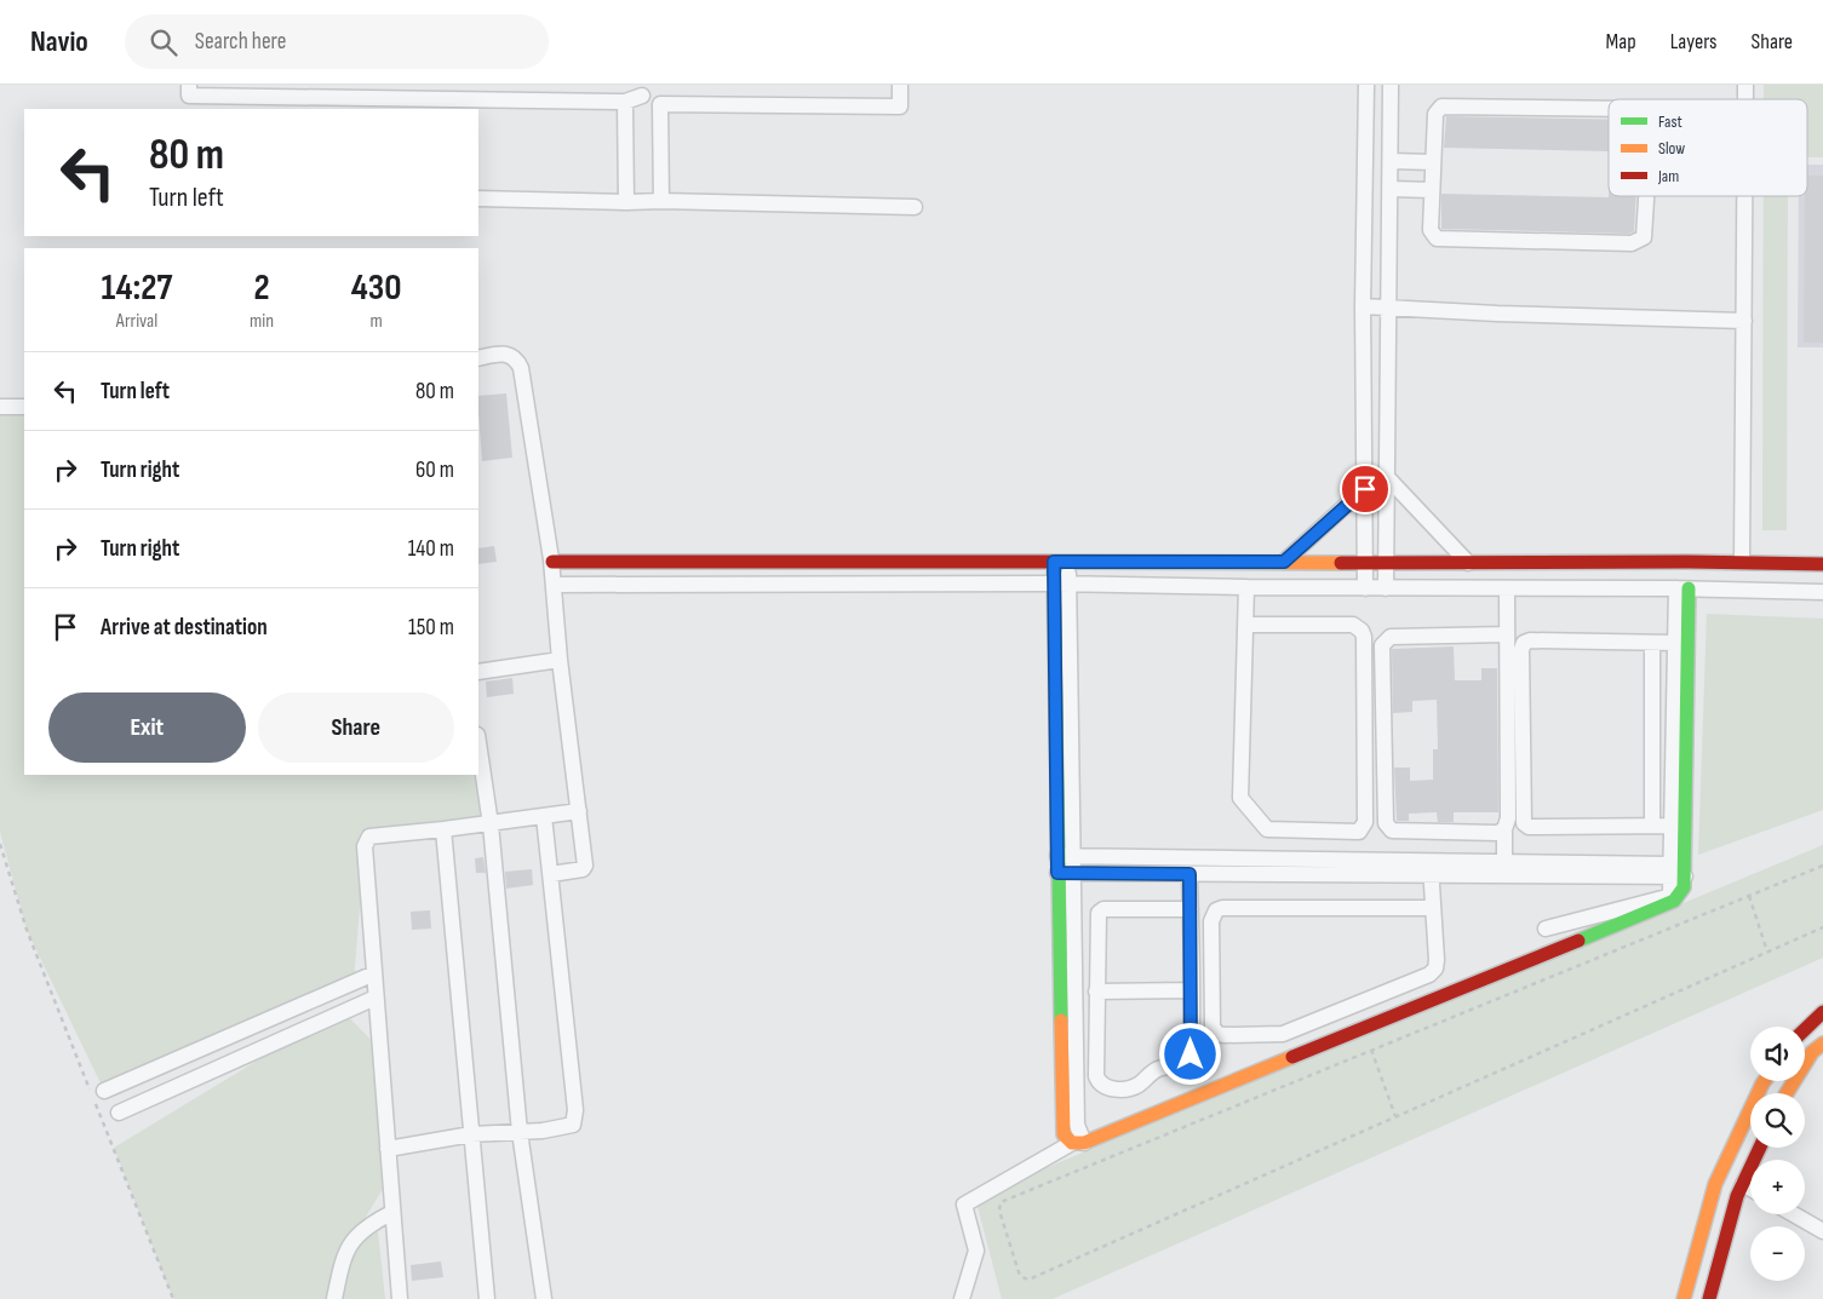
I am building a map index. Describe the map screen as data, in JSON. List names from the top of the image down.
{
  "legend": ["Fast", "Slow", "Jam"],
  "page": {
    "header": "Navio",
    "search": "Search here",
    "nav": ["Map", "Layers", "Share"],
    "turn": ["80 m", "Turn left"],
    "eta": [
      "14:27",
      "Arrival",
      "2",
      "min",
      "430",
      "m"
    ],
    "list": [
      {
        "name": "Turn left",
        "value": "80 m"
      },
      {
        "name": "Turn right",
        "value": "60 m"
      },
      {
        "name": "Turn right",
        "value": "140 m"
      },
      {
        "name": "Arrive at destination",
        "value": "150 m"
      }
    ],
    "buttons": ["Exit", "Share"],
    "map_buttons": ["+", "−"]
  }
}
